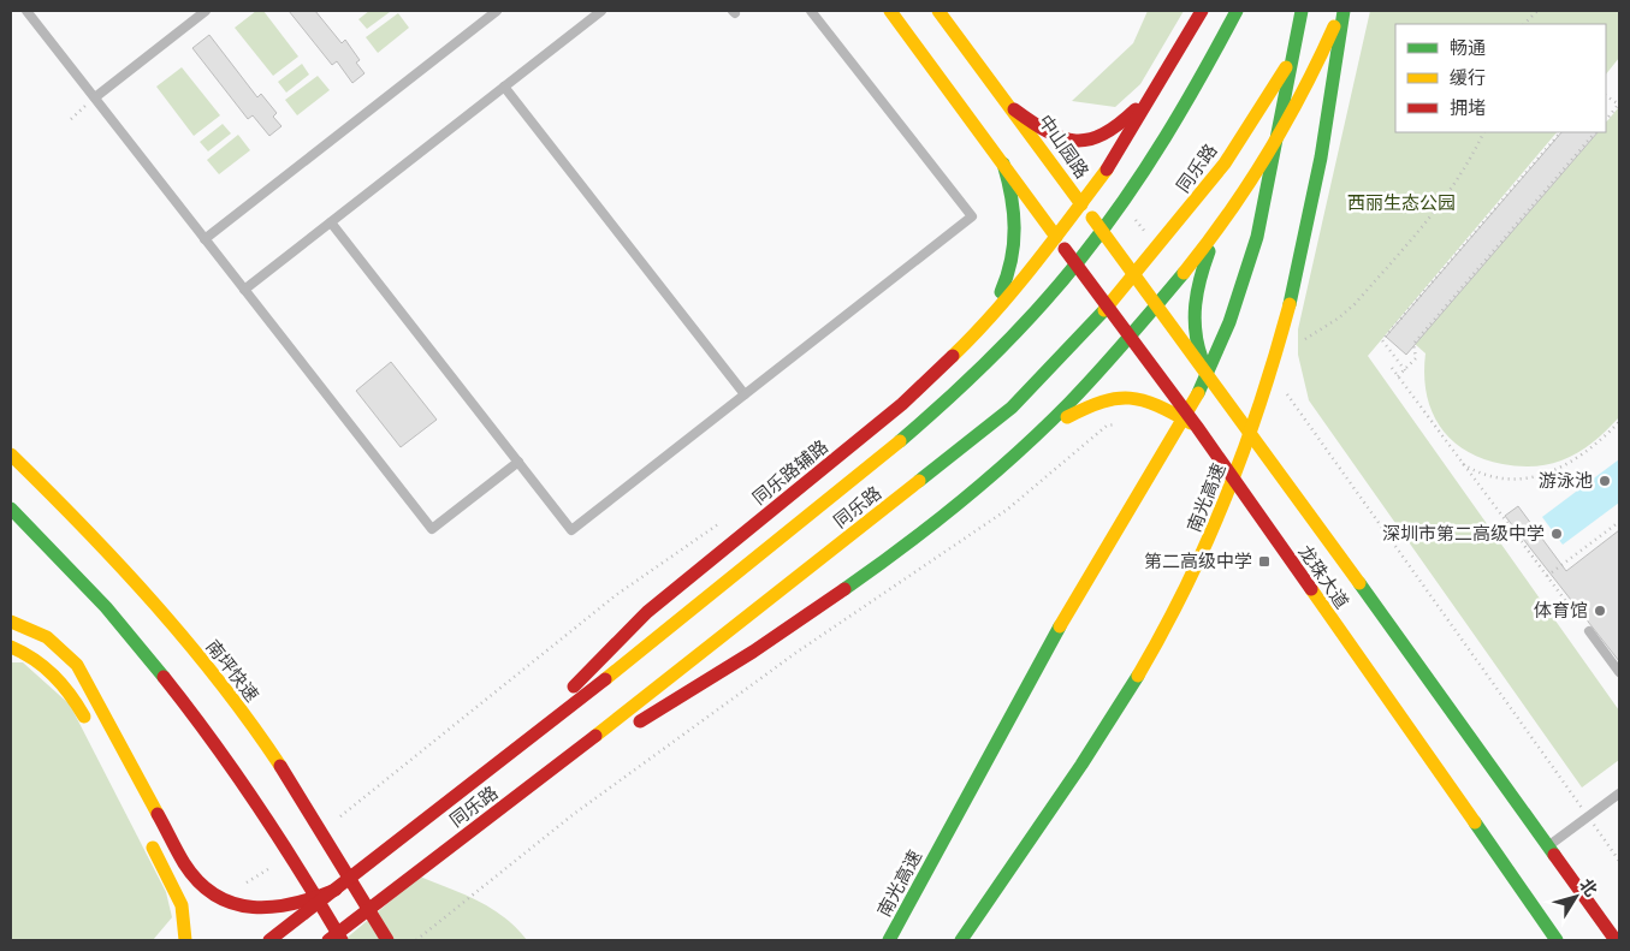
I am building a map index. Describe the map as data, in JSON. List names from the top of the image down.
{
  "streets": {
    "main road": [
      "中山园路",
      "同乐路",
      "同乐路辅路",
      "南光高速",
      "龙珠大道",
      "南坪快速"
    ]
  },
  "crossings": [
    ["中山园路", "同乐路辅路"],
    ["中山园路", "龙珠大道"],
    ["同乐路", "同乐路辅路"],
    ["同乐路辅路", "龙珠大道"]
  ],
  "parks": ["西丽生态公园"],
  "places": {
    "other": ["游泳池", "深圳市第二高级中学", "体育馆"],
    "transit": ["第二高级中学"]
  },
  "legend": ["畅通", "缓行", "拥堵"],
  "north": "top right"
}
